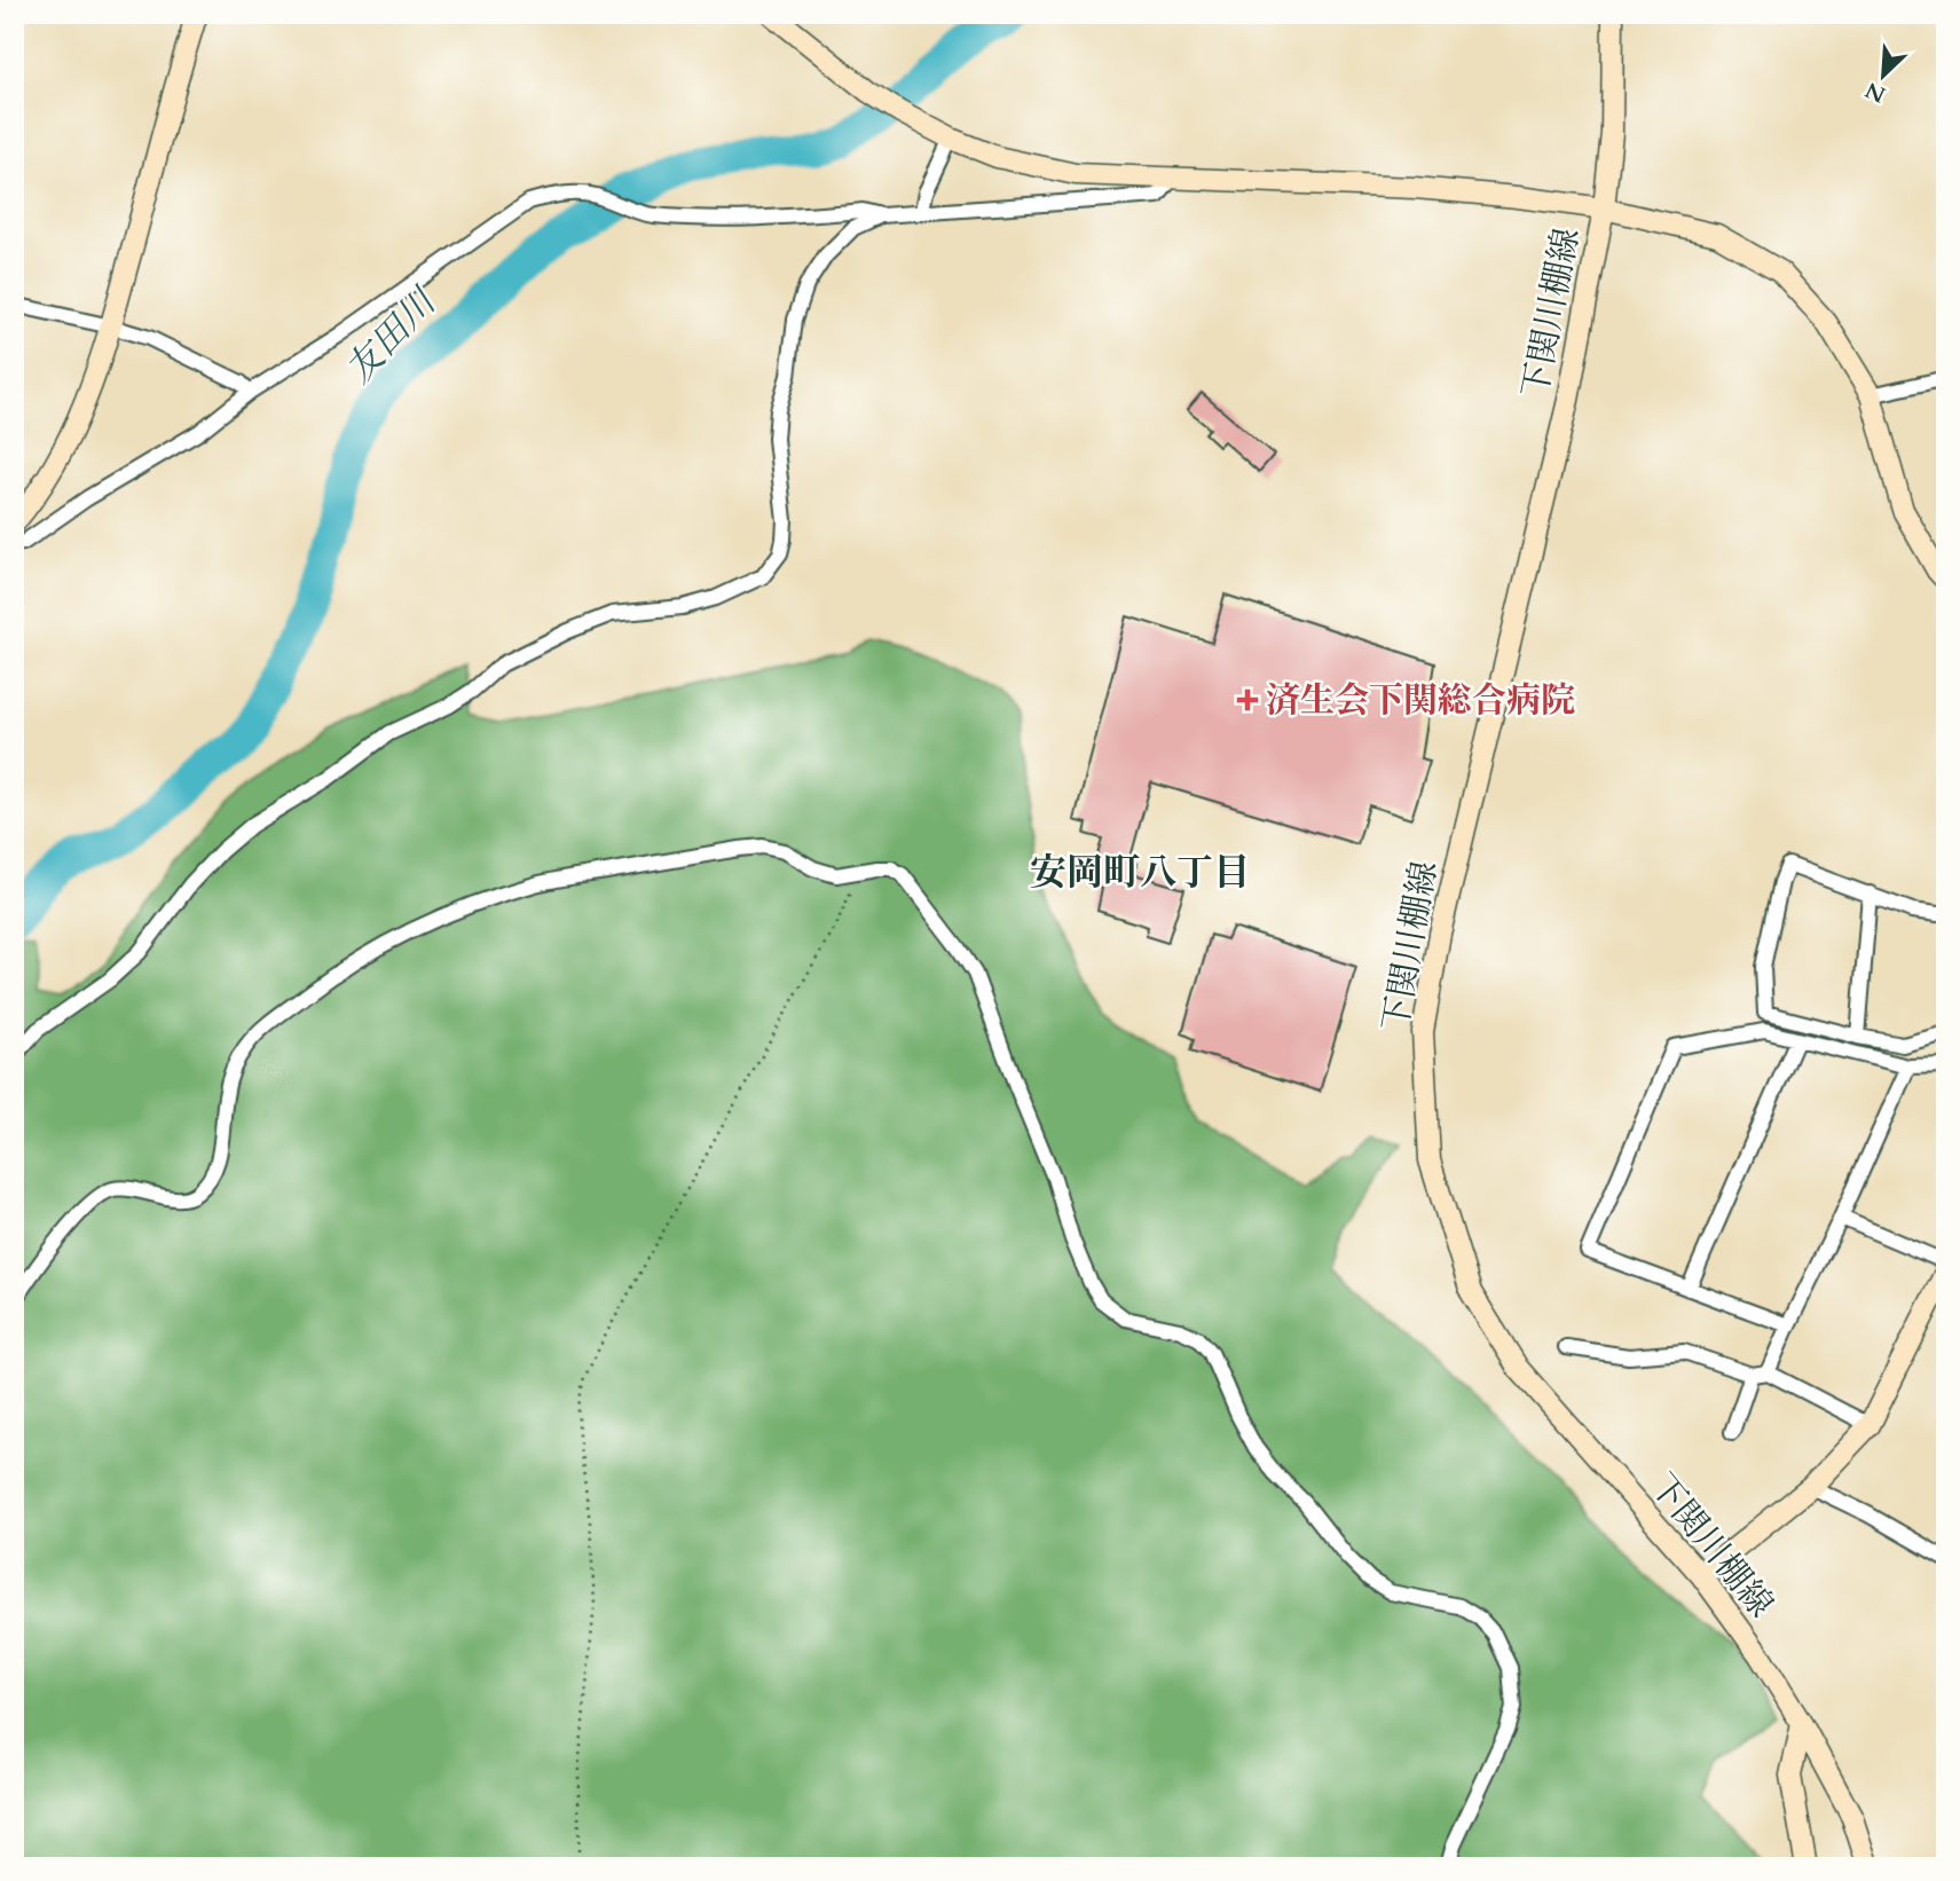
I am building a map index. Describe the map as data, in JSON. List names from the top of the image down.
{
  "streets": {
    "street": ["下関川棚線"]
  },
  "districts": ["安岡町八丁目"],
  "water": ["友田川"],
  "places": {
    "health": ["済生会下関総合病院"]
  },
  "north": "bottom left"
}
